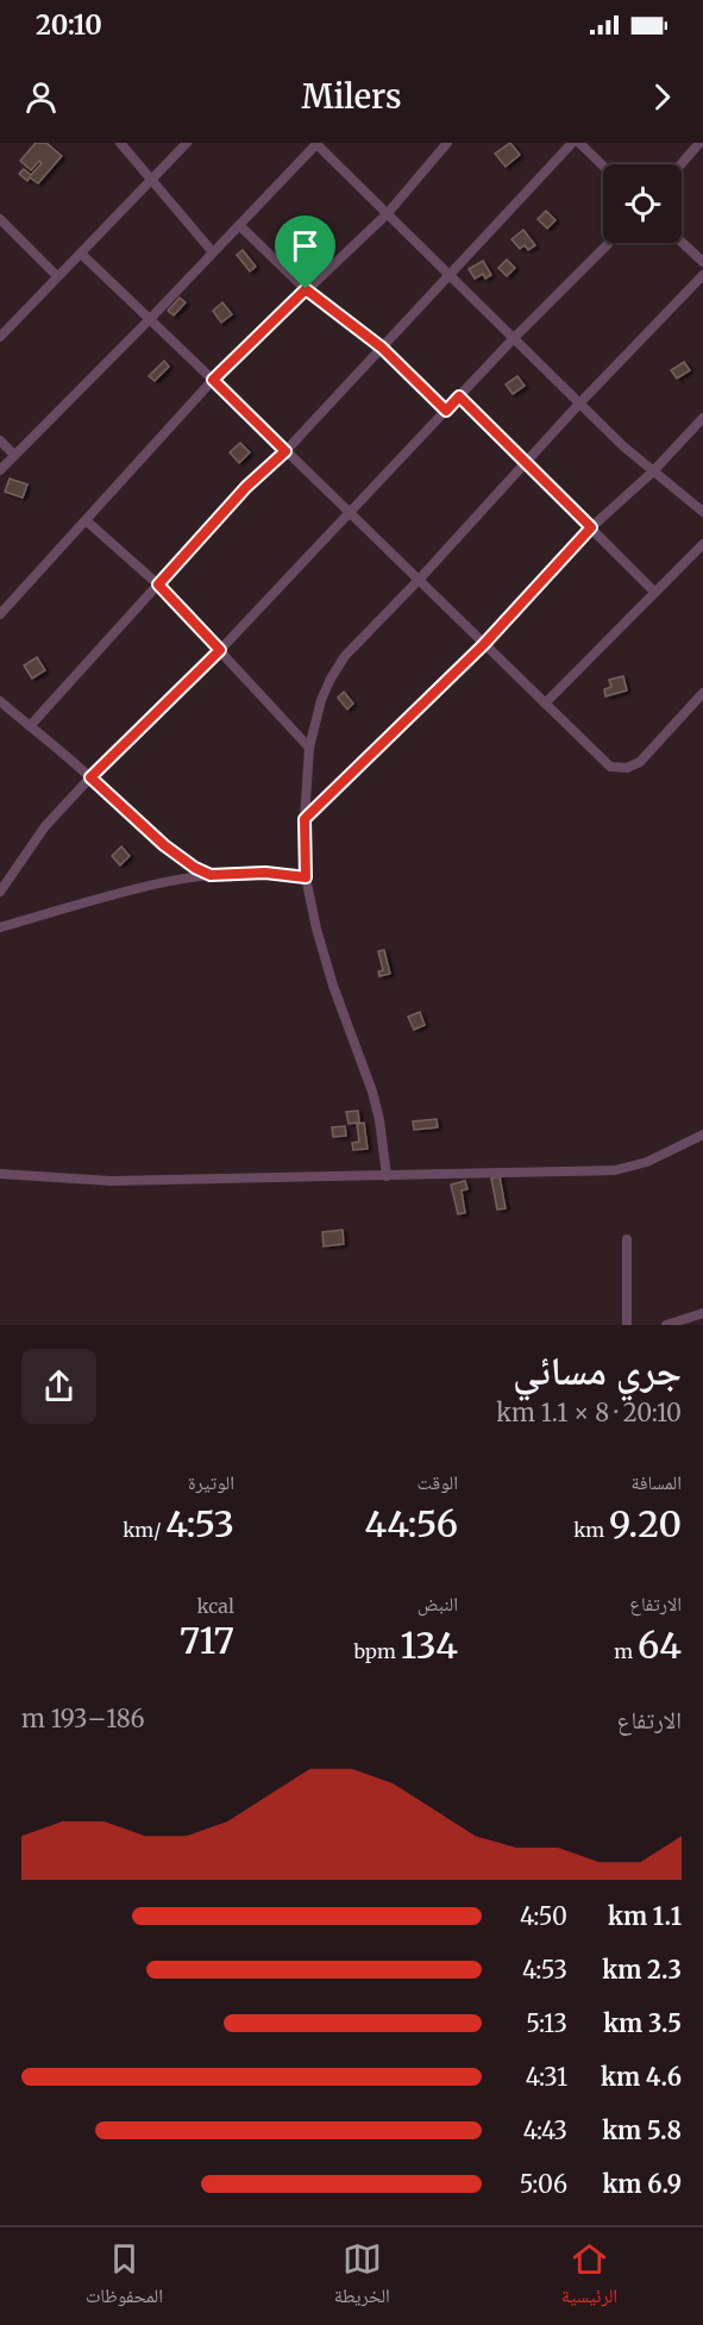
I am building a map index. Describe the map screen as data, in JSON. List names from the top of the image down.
{
  "page": {
    "status": "20:10",
    "header": "Milers",
    "heading": ["جري مسائي", "20:10 · 8 × 1.1 km"],
    "stats": [
      ["المسافة", "9.20 km"],
      ["الوقت", "44:56"],
      ["الوتيرة", "4:53 /km"],
      ["الارتفاع", "64 m"],
      ["النبض", "134 bpm"],
      ["kcal", "717"]
    ],
    "chart": ["الارتفاع", "186–193 m"],
    "list": [
      {
        "name": "1.1 km",
        "note": "4:50"
      },
      {
        "name": "2.3 km",
        "note": "4:53"
      },
      {
        "name": "3.5 km",
        "note": "5:13"
      },
      {
        "name": "4.6 km",
        "note": "4:31"
      },
      {
        "name": "5.8 km",
        "note": "4:43"
      },
      {
        "name": "6.9 km",
        "note": "5:06"
      }
    ],
    "tabs": ["الرئيسية", "الخريطة", "المحفوظات"]
  }
}
